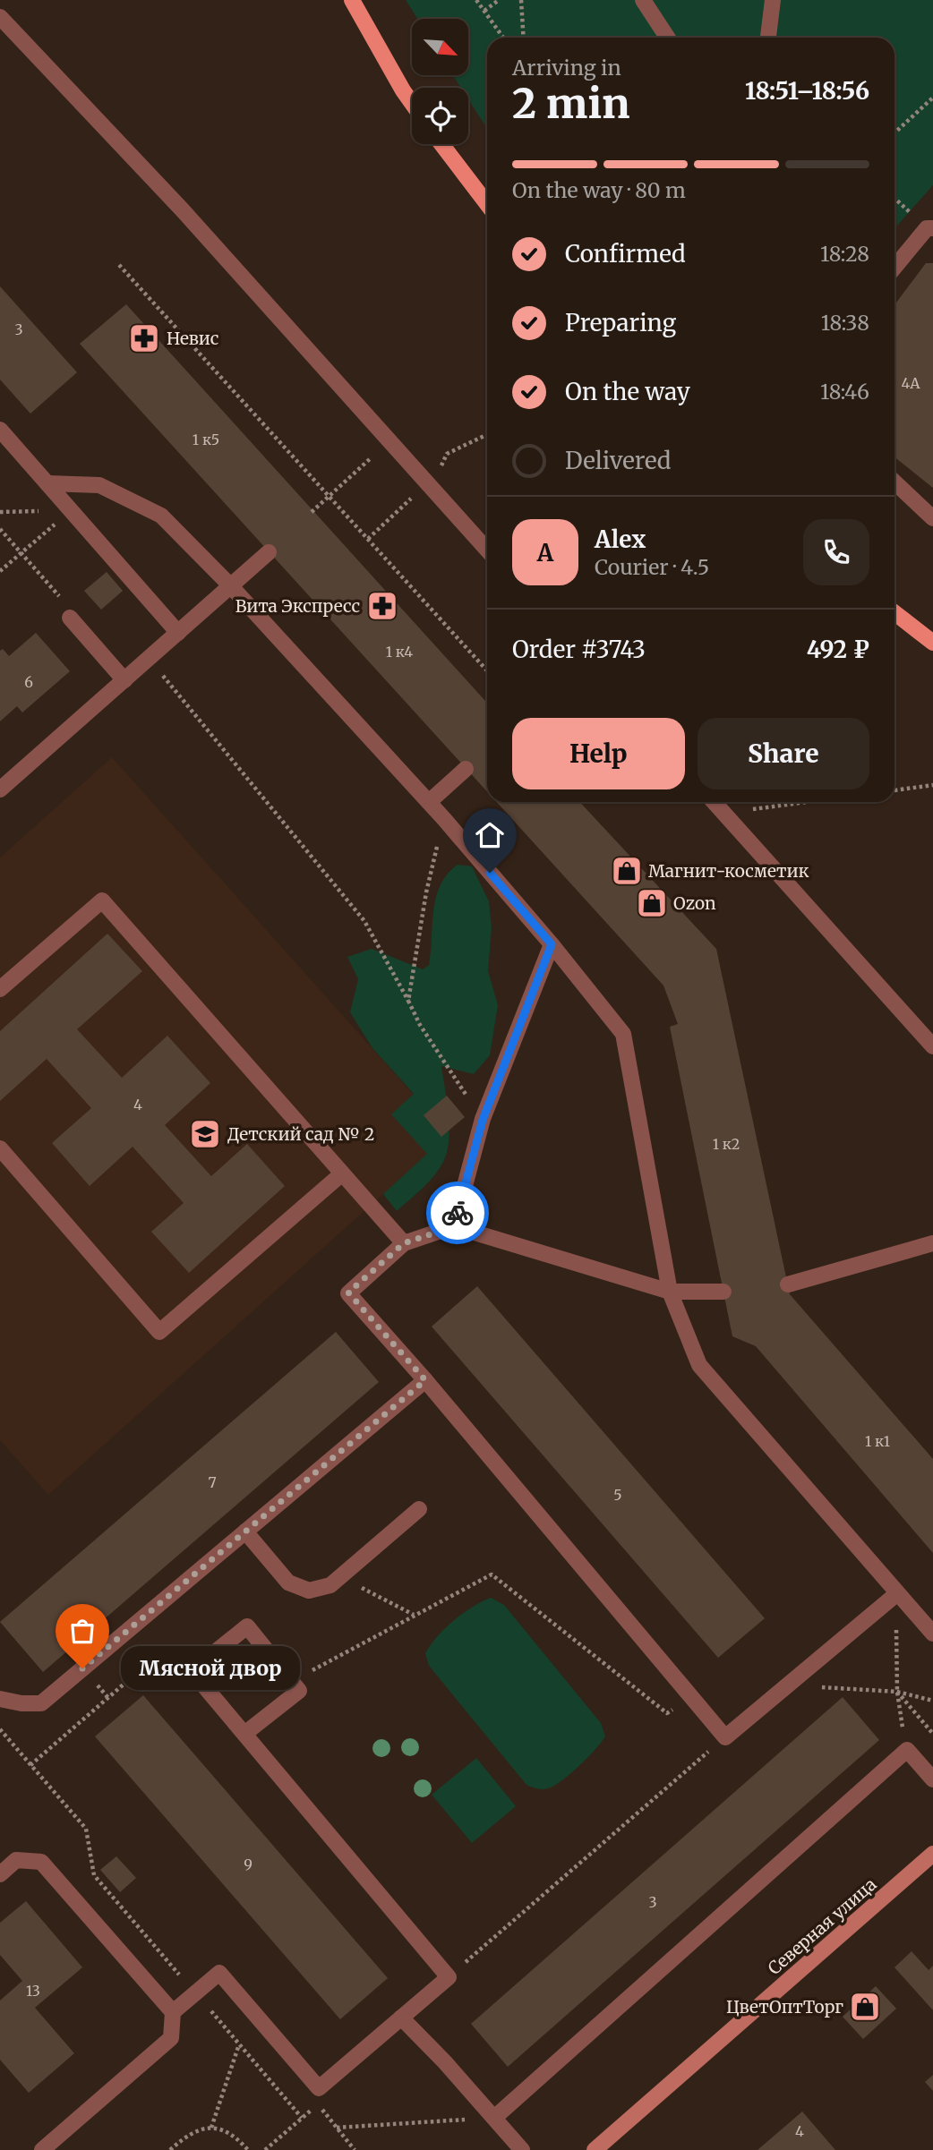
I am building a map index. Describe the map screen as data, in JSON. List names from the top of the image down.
{
  "streets": {
    "street": ["Северная улица"]
  },
  "places": {
    "pharmacy": ["Невис", "Вита Экспресс"],
    "shop": ["Магнит-косметик", "Ozon", "ЦветОптТорг"],
    "school or university": ["Детский сад № 2"],
    "other": ["Мясной двор"]
  },
  "house_numbers": [
    "3",
    "4А",
    "1 к5",
    "1 к4",
    "6",
    "4",
    "1 к2",
    "1 к1",
    "7",
    "5",
    "9",
    "3",
    "13",
    "4"
  ],
  "north": "bottom right",
  "page": {
    "heading": ["2 min", "Arriving in", "18:51–18:56"],
    "panel": [
      "Alex",
      "Courier · 4.5",
      "Order #3743",
      "492 ₽"
    ],
    "bar": "On the way · 80 m",
    "list": [
      ["Confirmed", "18:28"],
      ["Preparing", "18:38"],
      ["On the way", "18:46"],
      "Delivered"
    ],
    "round": "A",
    "buttons": ["Help", "Share"],
    "bubble": "Мясной двор"
  }
}
